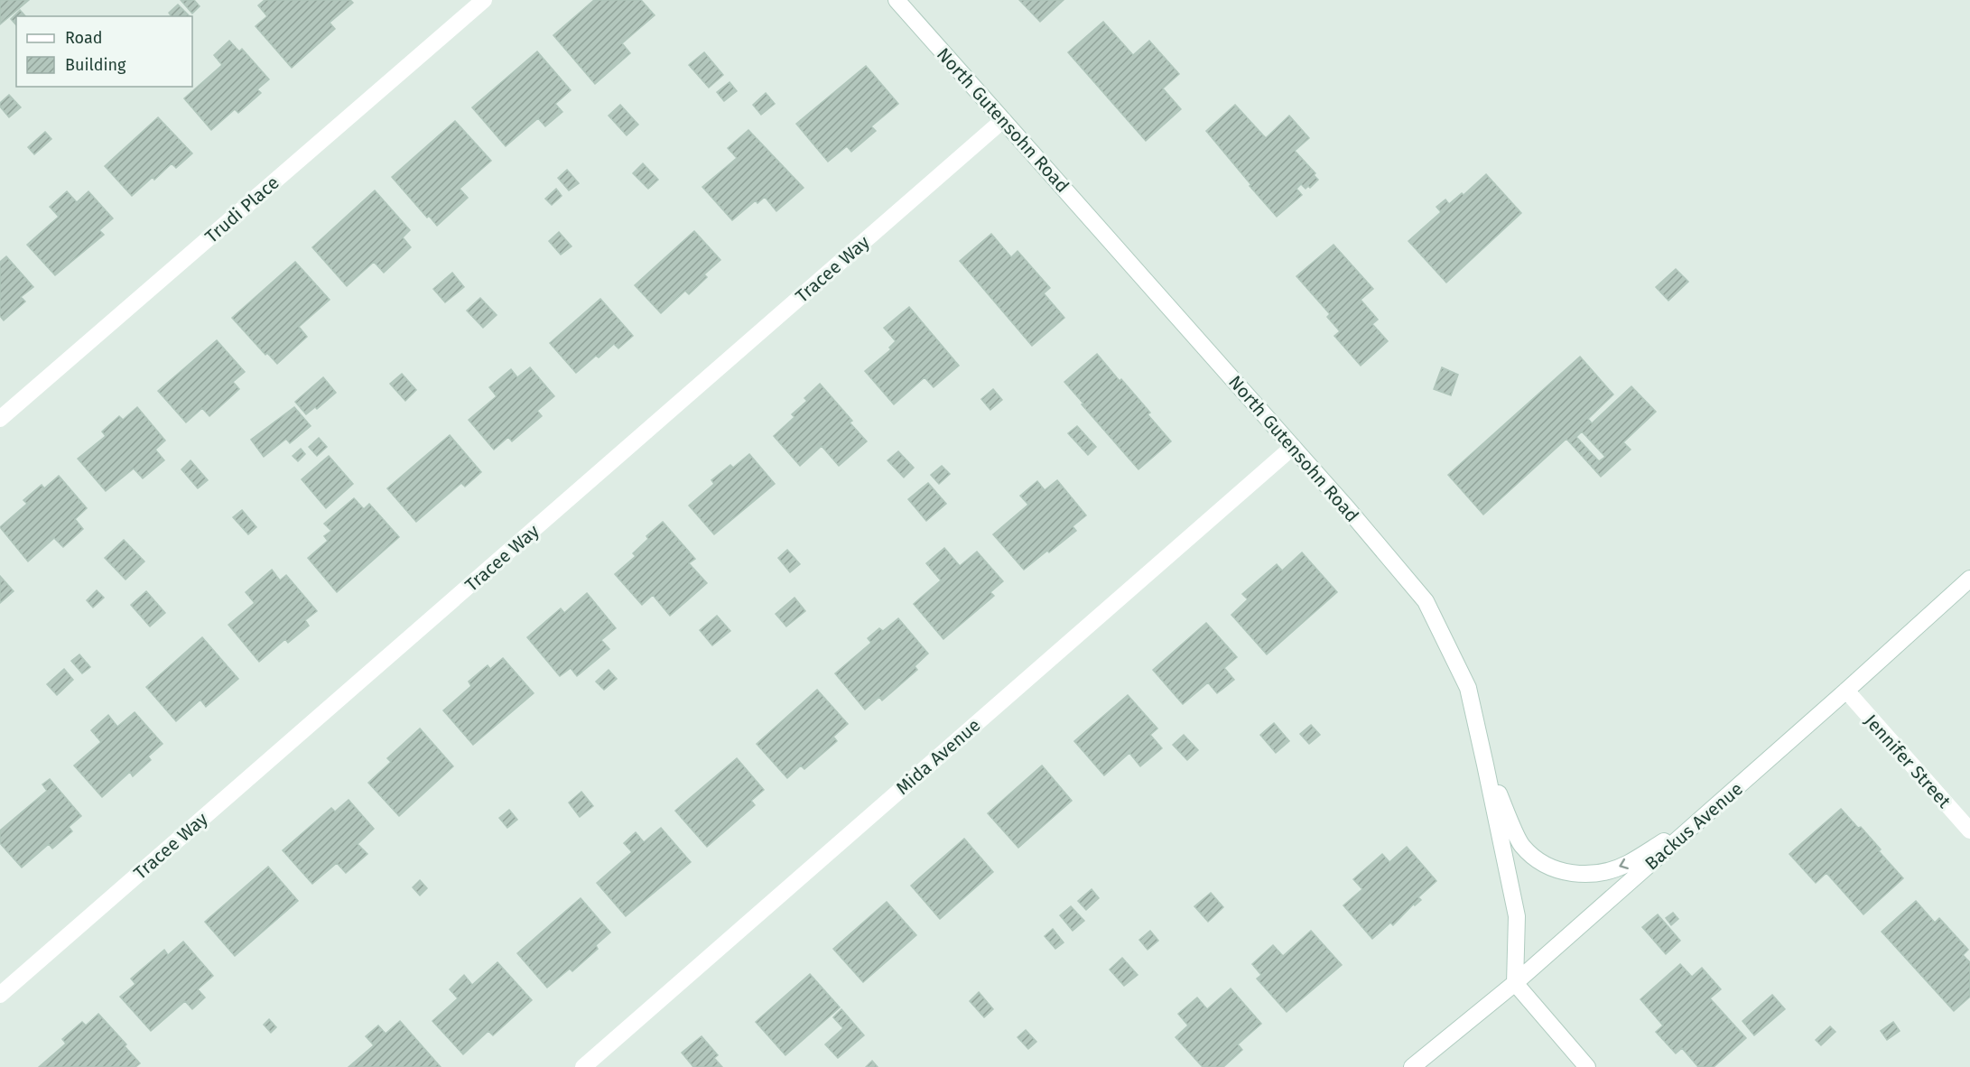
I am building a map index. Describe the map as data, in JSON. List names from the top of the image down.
{
  "streets": {
    "street": [
      "North Gutensohn Road",
      "Trudi Place",
      "Tracee Way",
      "Mida Avenue",
      "Jennifer Street",
      "Backus Avenue"
    ]
  },
  "crossings": [
    ["North Gutensohn Road", "Tracee Way"],
    ["North Gutensohn Road", "Mida Avenue"],
    ["North Gutensohn Road", "Backus Avenue"],
    ["Jennifer Street", "Backus Avenue"]
  ],
  "legend": ["Road", "Building"]
}
